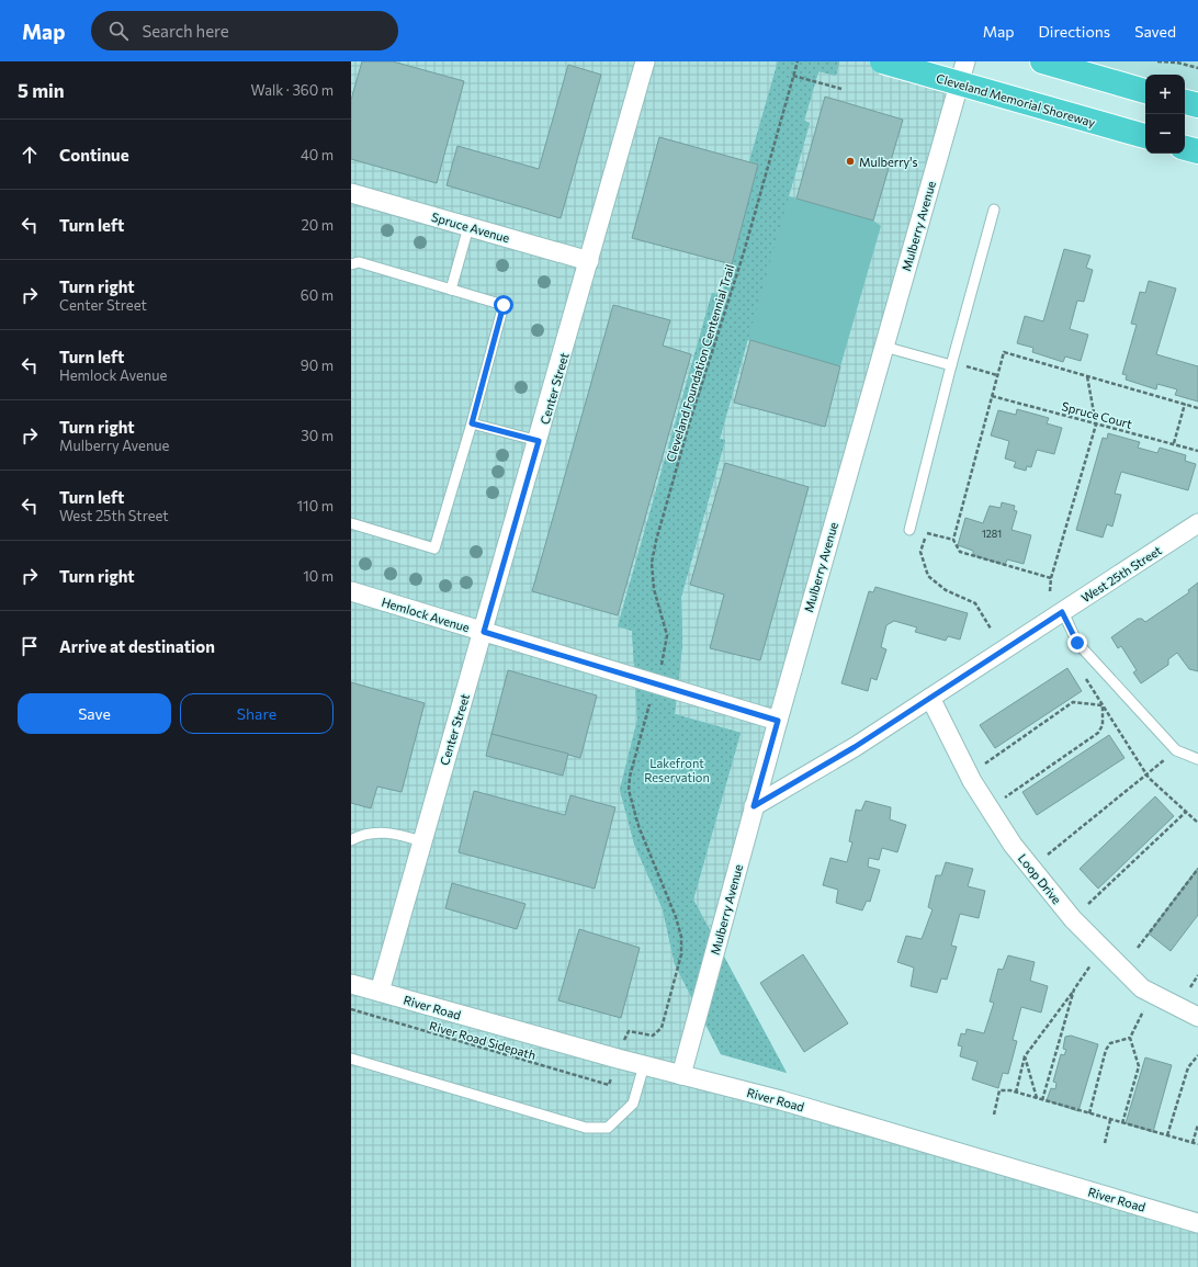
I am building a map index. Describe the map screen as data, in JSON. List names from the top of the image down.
{
  "streets": {
    "highway": ["Cleveland Memorial Shoreway"],
    "street": [
      "Mulberry Avenue",
      "Spruce Avenue",
      "Center Street",
      "West 25th Street",
      "Hemlock Avenue",
      "Loop Drive",
      "River Road"
    ],
    "path": ["Cleveland Foundation Centennial Trail", "Spruce Court", "River Road Sidepath"]
  },
  "crossings": [
    ["Mulberry Avenue", "West 25th Street"],
    ["Mulberry Avenue", "Hemlock Avenue"],
    ["Mulberry Avenue", "River Road"],
    ["Spruce Avenue", "Center Street"],
    ["Center Street", "Hemlock Avenue"],
    ["Center Street", "River Road"],
    ["West 25th Street", "Loop Drive"]
  ],
  "parks": ["Lakefront Reservation"],
  "places": ["Mulberry's"],
  "house_numbers": ["1281"],
  "page": {
    "header": "Map",
    "search": "Search here",
    "nav": ["Map", "Directions", "Saved"],
    "heading": ["5 min", "Walk · 360 m"],
    "map_buttons": ["+", "−"],
    "list": [
      ["Continue", "40 m"],
      ["Turn left", "20 m"],
      ["Turn right", "Center Street", "60 m"],
      ["Turn left", "Hemlock Avenue", "90 m"],
      ["Turn right", "Mulberry Avenue", "30 m"],
      ["Turn left", "West 25th Street", "110 m"],
      ["Turn right", "10 m"],
      "Arrive at destination"
    ],
    "buttons": ["Save", "Share"]
  }
}
